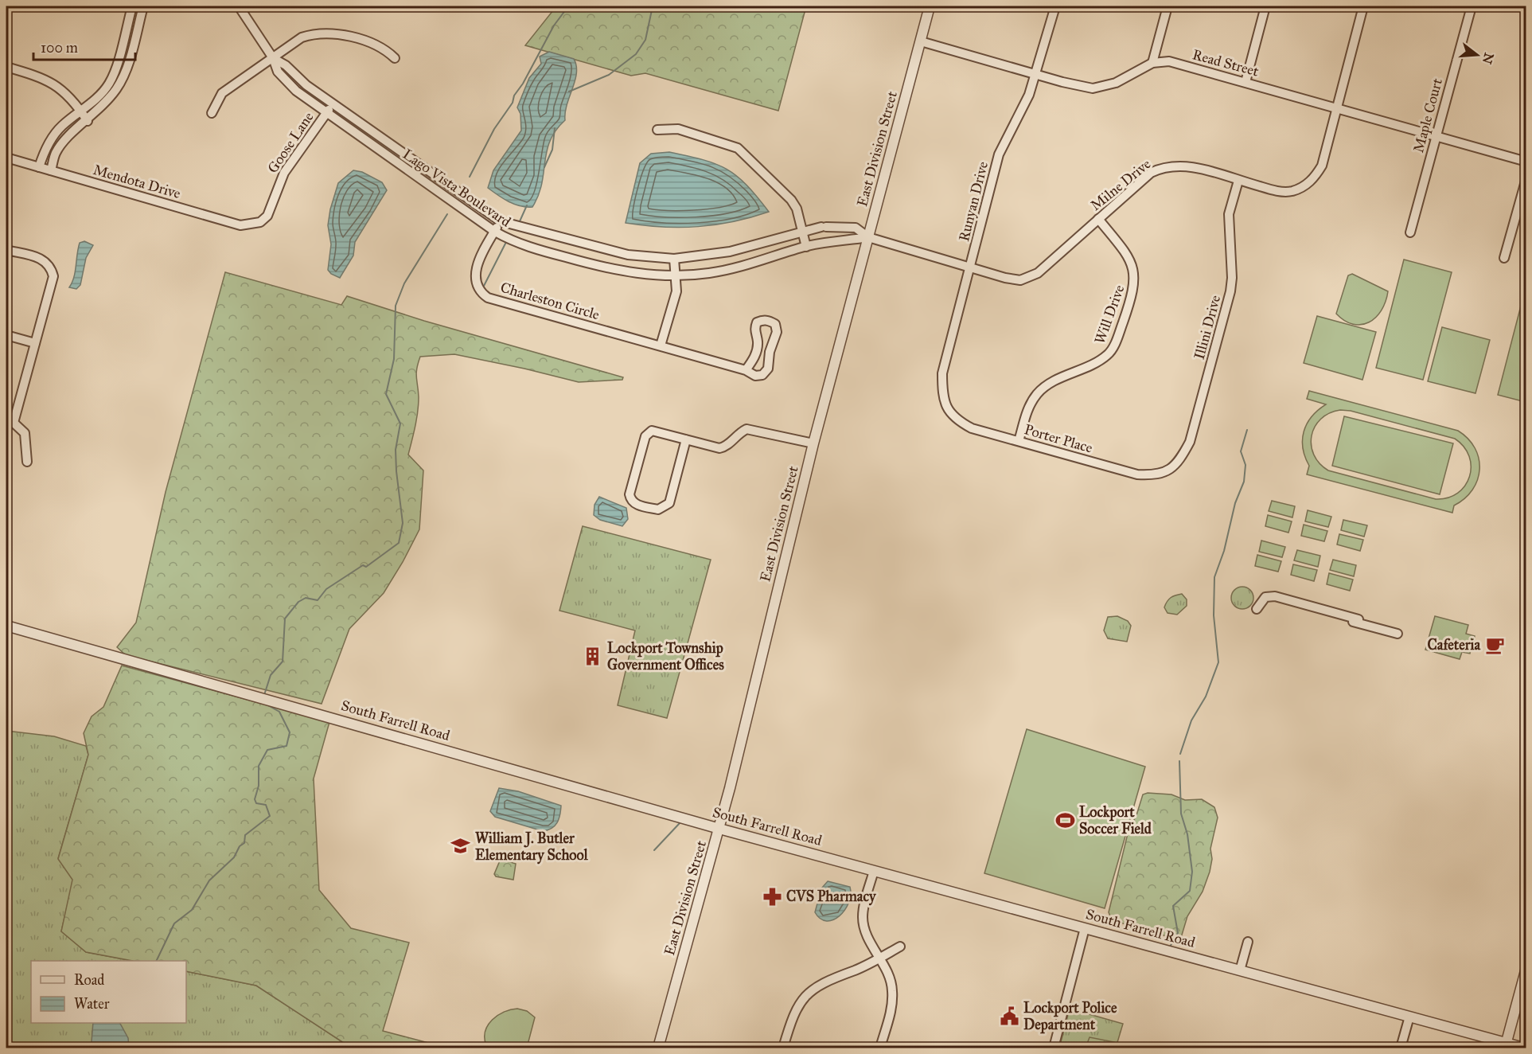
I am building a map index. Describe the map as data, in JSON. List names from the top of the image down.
{
  "streets": {
    "street": [
      "Read Street",
      "Maple Court",
      "Goose Lane",
      "East Division Street",
      "Mendota Drive",
      "Milne Drive",
      "Lago Vista Boulevard",
      "Runyan Drive",
      "Charleston Circle",
      "Will Drive",
      "Illini Drive",
      "Porter Place",
      "South Farrell Road"
    ]
  },
  "crossings": [
    ["Read Street", "Maple Court"],
    ["Read Street", "East Division Street"],
    ["Read Street", "Milne Drive"],
    ["Read Street", "Runyan Drive"],
    ["Goose Lane", "Mendota Drive"],
    ["Goose Lane", "Lago Vista Boulevard"],
    ["East Division Street", "Milne Drive"],
    ["East Division Street", "Lago Vista Boulevard"],
    ["East Division Street", "South Farrell Road"],
    ["Milne Drive", "Lago Vista Boulevard"],
    ["Milne Drive", "Runyan Drive"],
    ["Milne Drive", "Will Drive"],
    ["Milne Drive", "Illini Drive"],
    ["Lago Vista Boulevard", "Charleston Circle"],
    ["Runyan Drive", "Porter Place"],
    ["Will Drive", "Porter Place"],
    ["Illini Drive", "Porter Place"]
  ],
  "places": {
    "cafe": ["Cafeteria"],
    "building": ["Lockport Township Government Offices"],
    "sports": ["Lockport Soccer Field"],
    "school or university": ["William J. Butler Elementary School"],
    "pharmacy": ["CVS Pharmacy"],
    "public building": ["Lockport Police Department"]
  },
  "legend": ["Road", "Water"],
  "scale_bar": "100 m",
  "north": "right"
}
